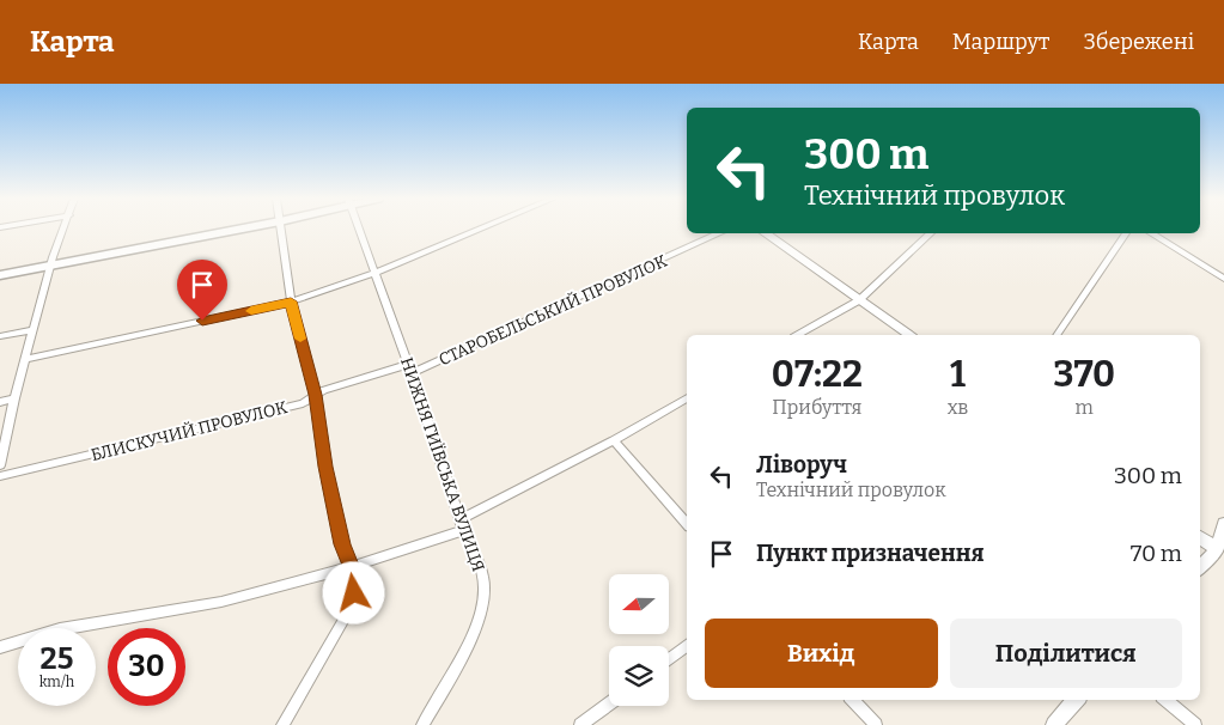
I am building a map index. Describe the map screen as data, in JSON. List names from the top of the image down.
{
  "streets": {
    "street": ["СТАРОБЕЛЬСЬКИЙ ПРОВУЛОК", "БЛИСКУЧИЙ ПРОВУЛОК", "НИЖНЯ ГИЇВСЬКА ВУЛИЦЯ"]
  },
  "crossings": [
    ["СТАРОБЕЛЬСЬКИЙ ПРОВУЛОК", "БЛИСКУЧИЙ ПРОВУЛОК"],
    ["СТАРОБЕЛЬСЬКИЙ ПРОВУЛОК", "НИЖНЯ ГИЇВСЬКА ВУЛИЦЯ"],
    ["БЛИСКУЧИЙ ПРОВУЛОК", "НИЖНЯ ГИЇВСЬКА ВУЛИЦЯ"]
  ],
  "north": "left",
  "page": {
    "header": "Карта",
    "nav": ["Карта", "Маршрут", "Збережені"],
    "turn": ["300 m", "Технічний провулок"],
    "eta": [
      "07:22",
      "Прибуття",
      "1",
      "хв",
      "370",
      "m"
    ],
    "list": [
      {
        "name": "Ліворуч",
        "note": "Технічний провулок",
        "value": "300 m"
      },
      {
        "name": "Пункт призначення",
        "value": "70 m"
      }
    ],
    "buttons": ["Вихід", "Поділитися"],
    "speed": "25 km/h",
    "limit": "30"
  }
}
